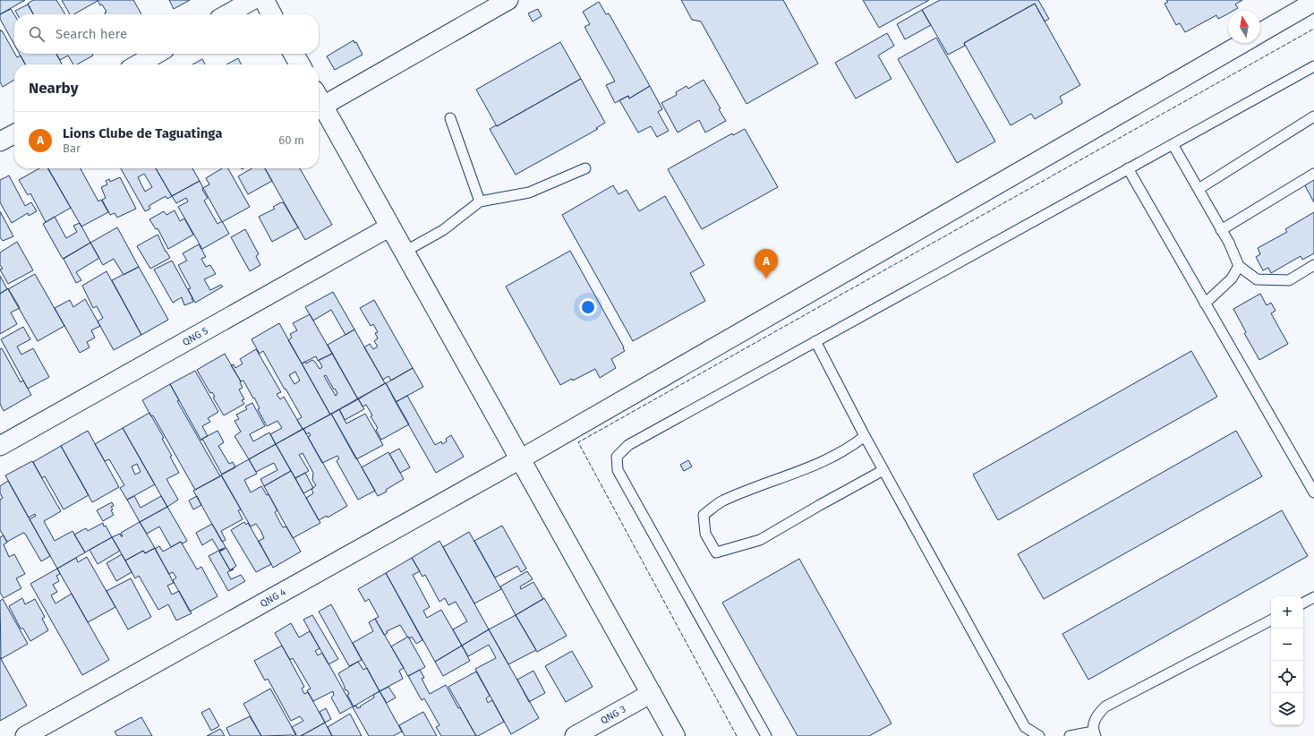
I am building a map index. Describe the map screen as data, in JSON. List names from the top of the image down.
{
  "streets": {
    "street": ["QNG 5", "QNG 4", "QNG 3"]
  },
  "north": "top",
  "page": {
    "search": "Search here",
    "heading": "Nearby",
    "list": [
      {
        "mark": "A",
        "name": "Lions Clube de Taguatinga",
        "note": "Bar",
        "value": "60 m"
      }
    ],
    "pins": "A",
    "map_buttons": ["+", "−"]
  }
}
